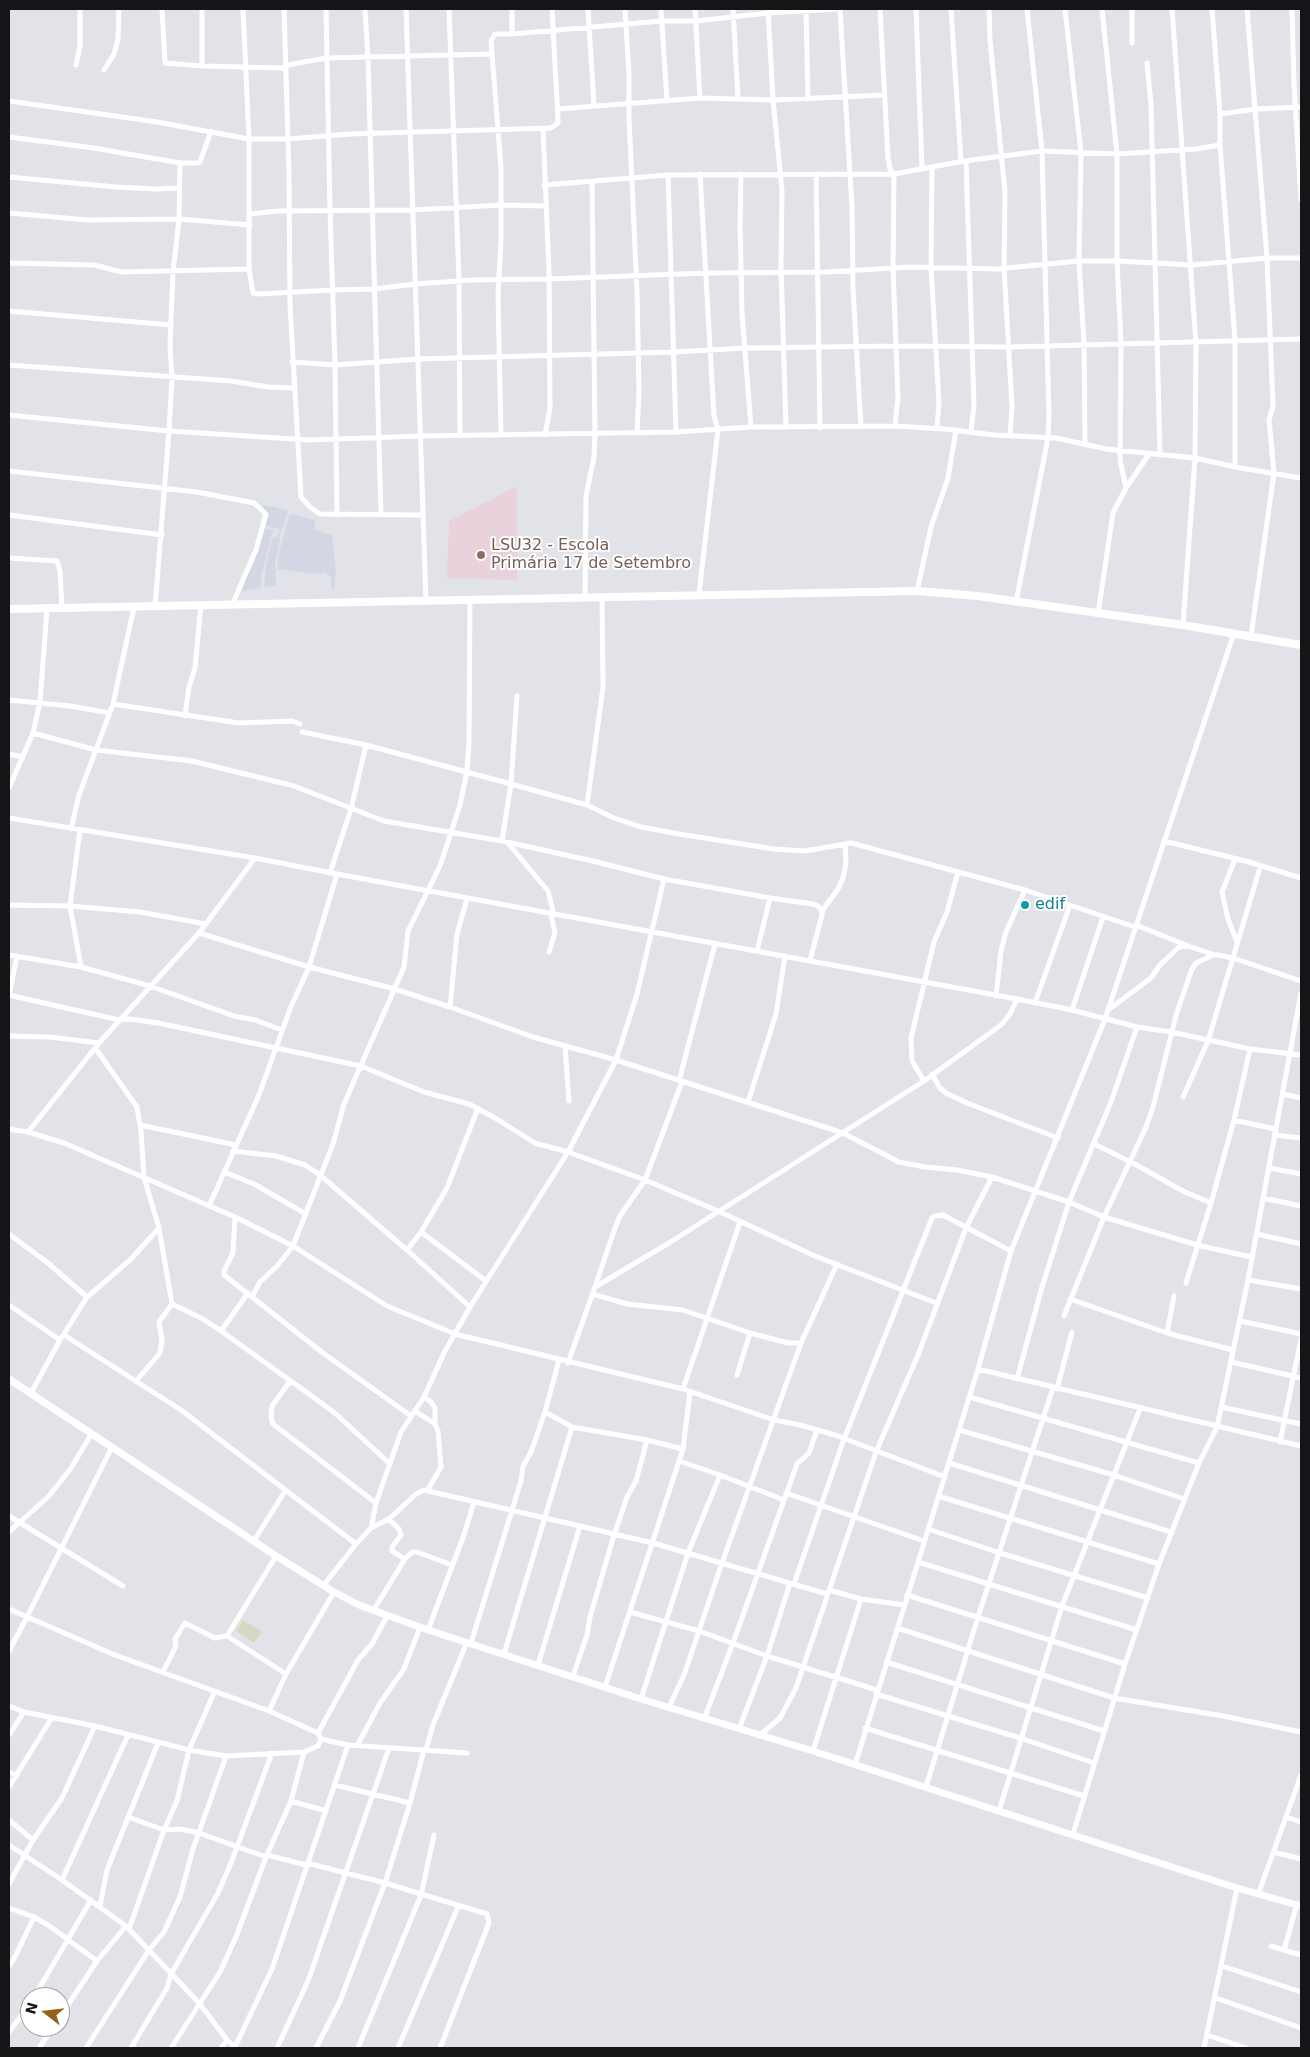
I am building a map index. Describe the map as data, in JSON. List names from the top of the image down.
{
  "places": ["LSU32 - Escola Primária 17 de Setembro", "edif"],
  "north": "left"
}
